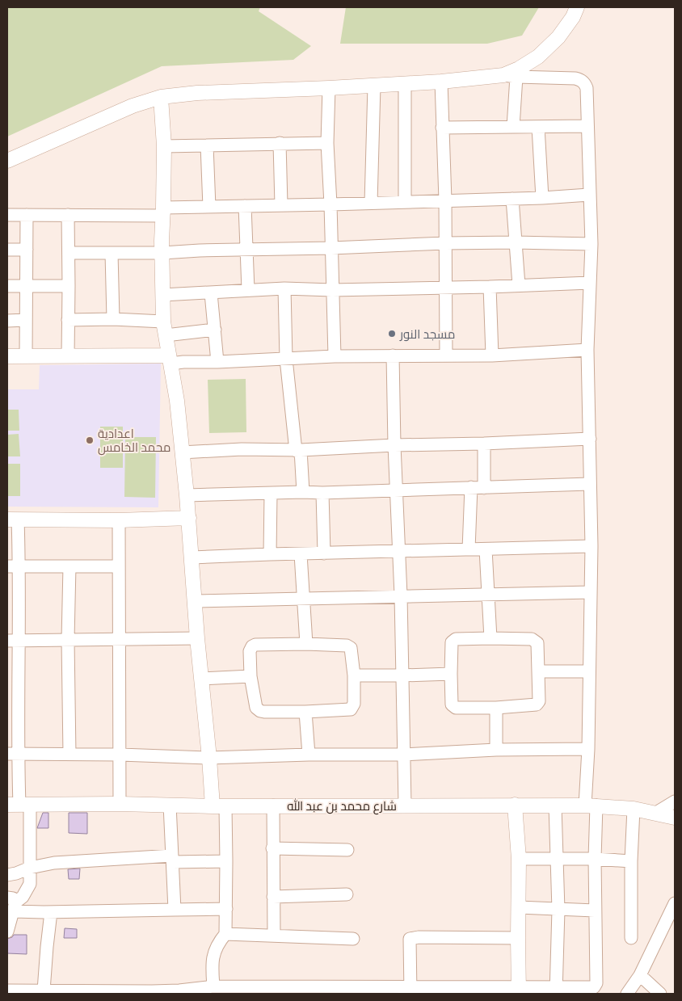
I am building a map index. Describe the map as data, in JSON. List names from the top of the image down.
{
  "streets": {
    "street": ["شارع محمد بن عبد الله"]
  },
  "places": ["مسجد النور", "اعدادية محمد الخامس"]
}
